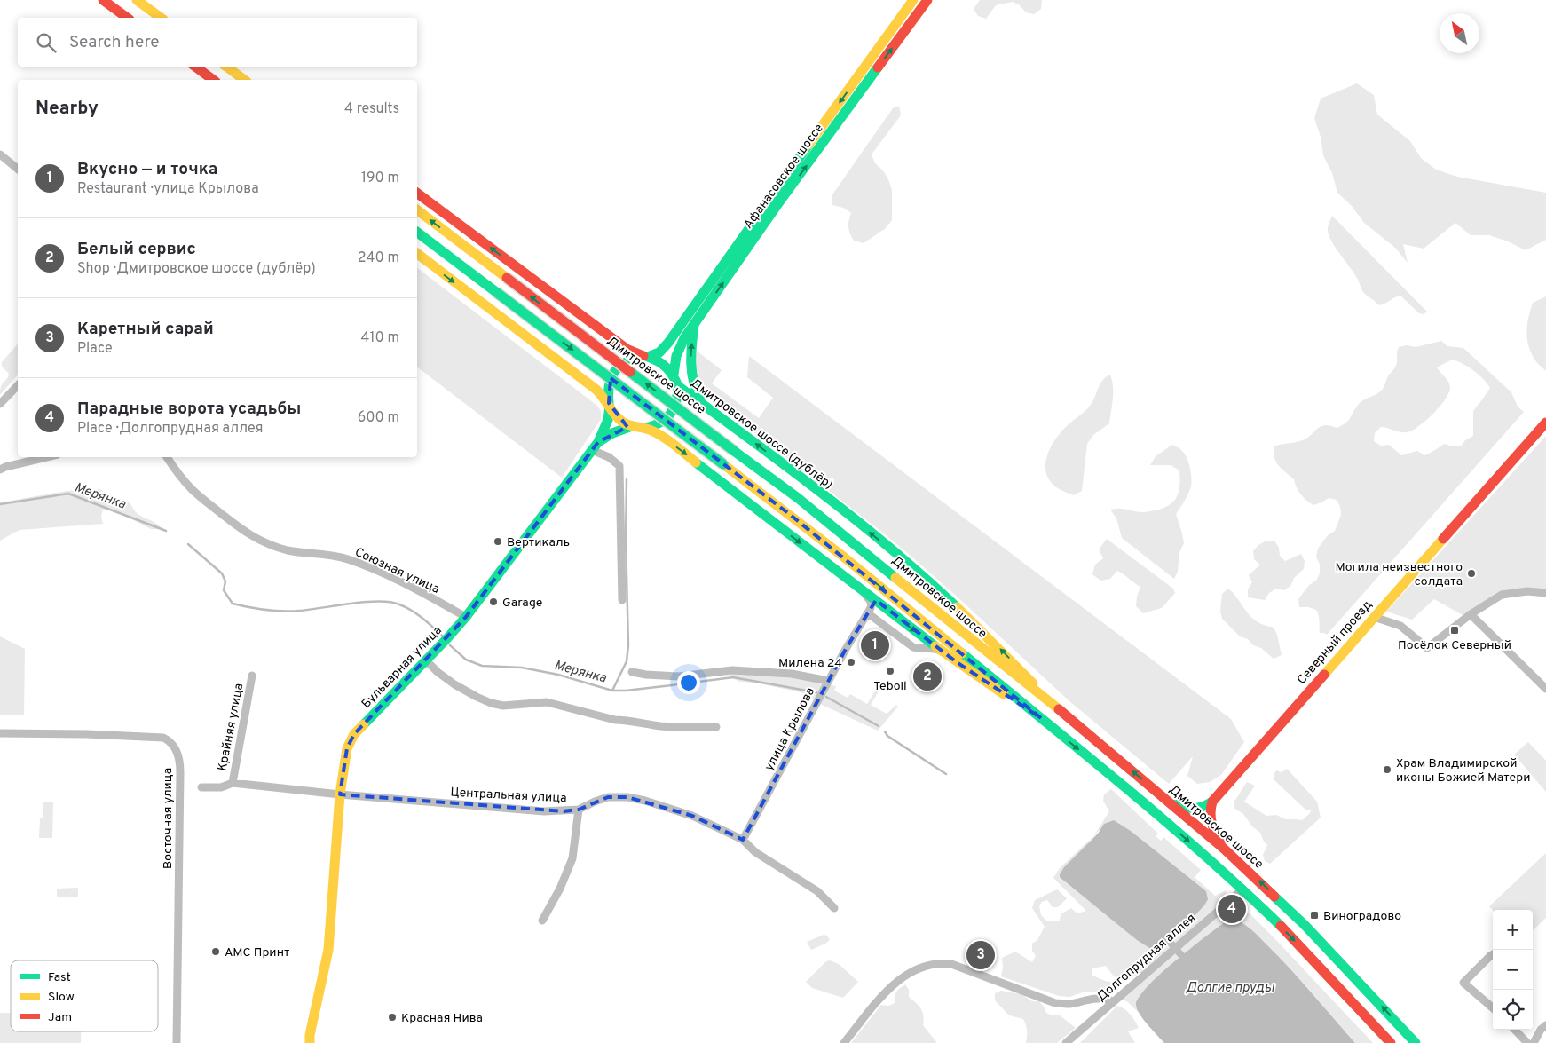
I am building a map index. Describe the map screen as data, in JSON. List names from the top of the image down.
{
  "streets": {
    "main road": [
      "Афанасовское шоссе",
      "Дмитровское шоссе",
      "Дмитровское шоссе (дублёр)",
      "Северный проезд",
      "Бульварная улица"
    ],
    "street": [
      "Союзная улица",
      "Крайняя улица",
      "улица Крылова",
      "Центральная улица",
      "Восточная улица",
      "Долгопрудная аллея"
    ]
  },
  "crossings": [
    ["Афанасовское шоссе", "Дмитровское шоссе (дублёр)"],
    ["Дмитровское шоссе", "Дмитровское шоссе (дублёр)"],
    ["Союзная улица", "Бульварная улица"],
    ["Бульварная улица", "Центральная улица"],
    ["Крайняя улица", "Центральная улица"],
    ["улица Крылова", "Центральная улица"]
  ],
  "water": ["Мерянка", "Долгие пруды"],
  "places": {
    "other": [
      "Вертикаль",
      "Могила неизвестного солдата",
      "Garage",
      "Милена 24",
      "Teboil",
      "Храм Владимирской иконы Божией Матери",
      "АМС Принт",
      "Красная Нива"
    ],
    "transit": ["Посёлок Северный", "Виноградово"]
  },
  "legend": ["Fast", "Slow", "Jam"],
  "north": "top left",
  "page": {
    "search": "Search here",
    "heading": ["Nearby", "4 results"],
    "list": [
      {
        "mark": "1",
        "name": "Вкусно — и точка",
        "note": "Restaurant · улица Крылова",
        "value": "190 m"
      },
      {
        "mark": "2",
        "name": "Белый сервис",
        "note": "Shop · Дмитровское шоссе (дублёр)",
        "value": "240 m"
      },
      {
        "mark": "3",
        "name": "Каретный сарай",
        "note": "Place",
        "value": "410 m"
      },
      {
        "mark": "4",
        "name": "Парадные ворота усадьбы",
        "note": "Place · Долгопрудная аллея",
        "value": "600 m"
      }
    ],
    "pins": [
      "1",
      "2",
      "4",
      "3"
    ],
    "map_buttons": ["+", "−"]
  }
}
